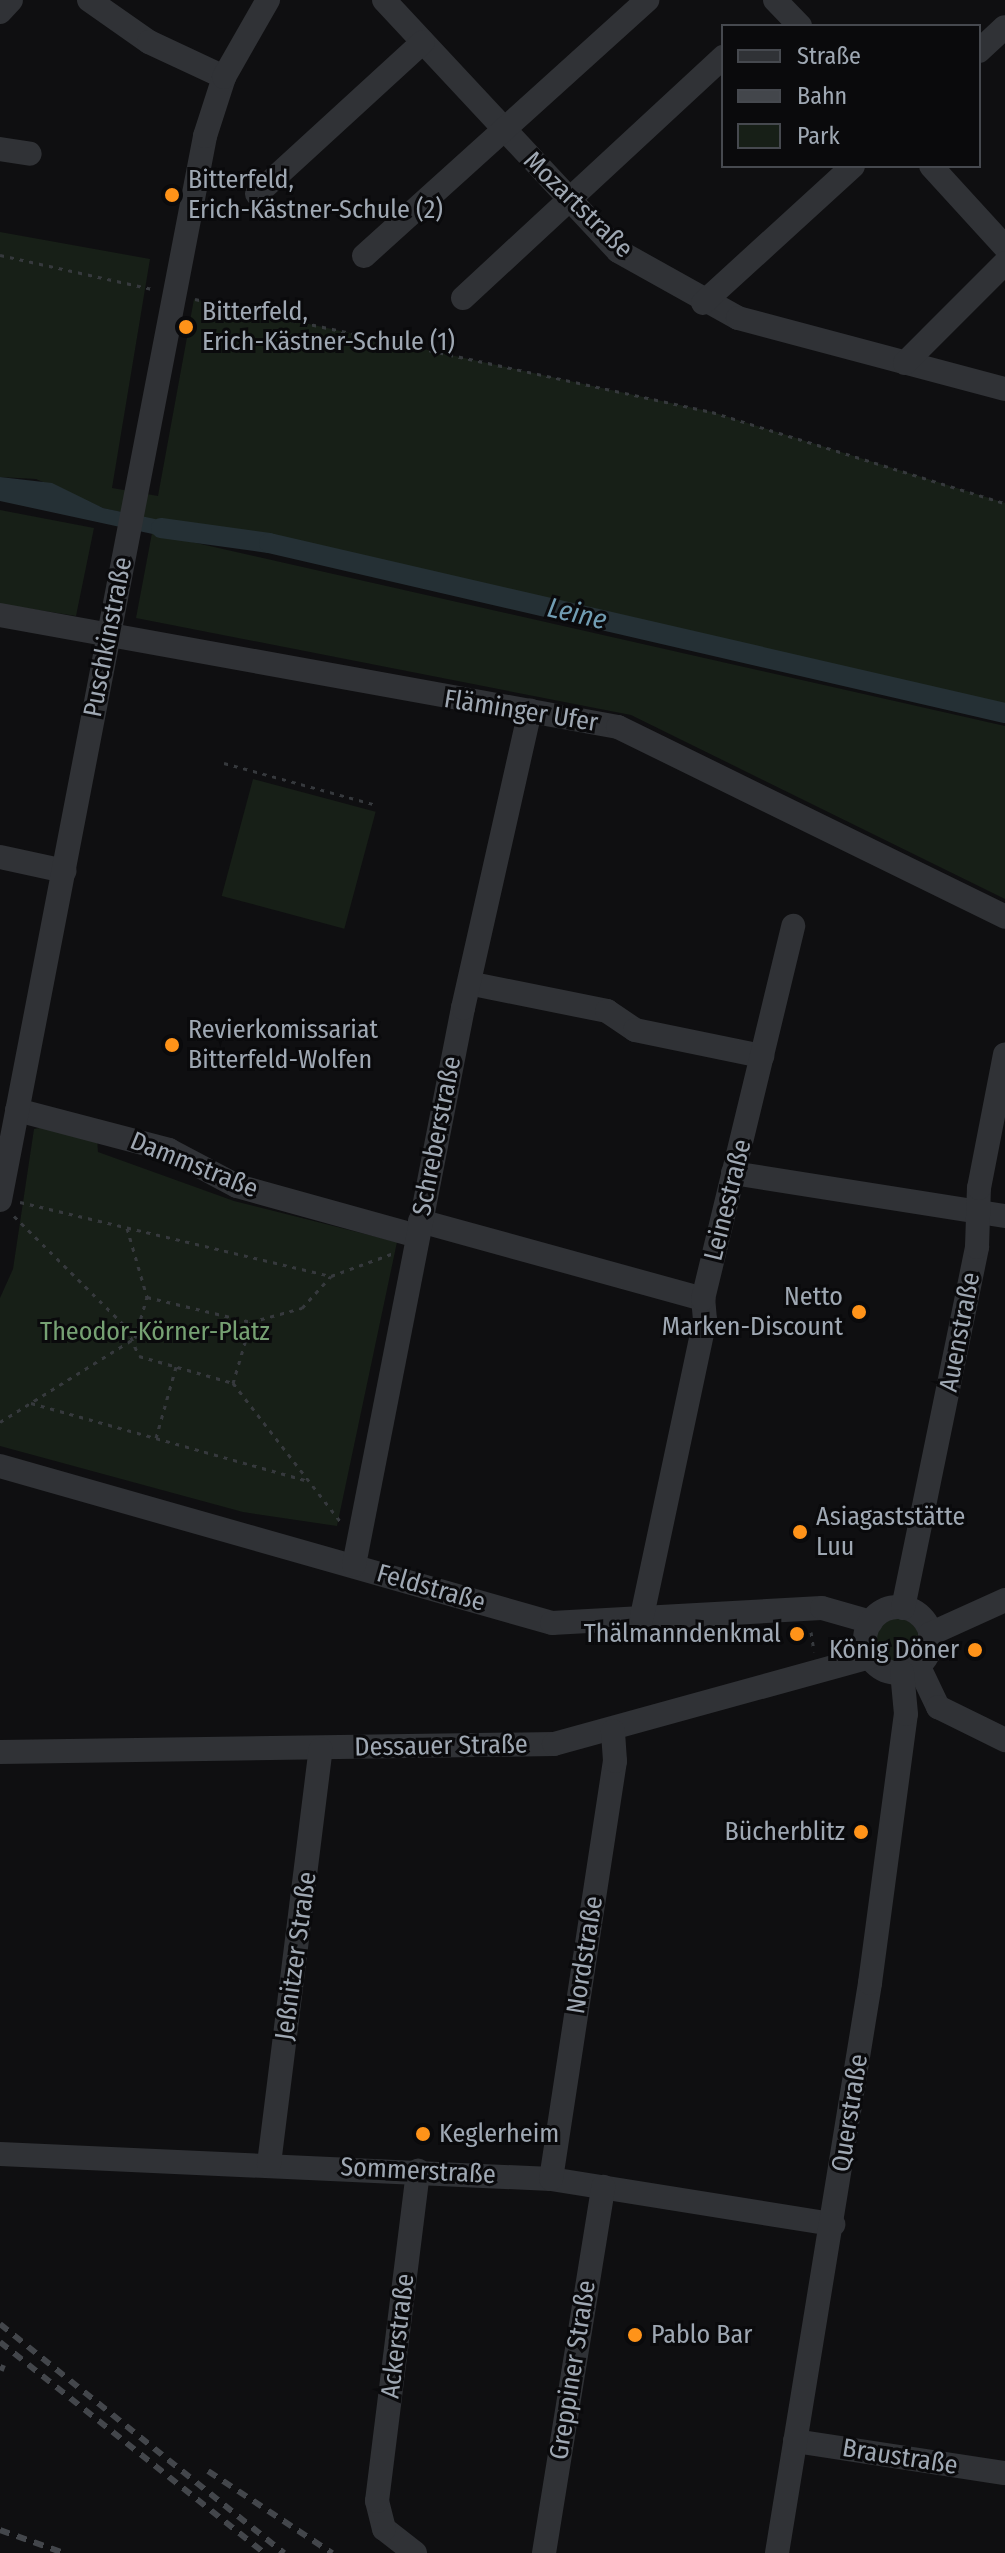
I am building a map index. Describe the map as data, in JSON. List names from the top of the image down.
{
  "streets": {
    "street": [
      "Mozartstraße",
      "Puschkinstraße",
      "Fläminger Ufer",
      "Schreberstraße",
      "Dammstraße",
      "Leinestraße",
      "Auenstraße",
      "Feldstraße",
      "Dessauer Straße",
      "Nordstraße",
      "Jeßnitzer Straße",
      "Querstraße",
      "Sommerstraße",
      "Ackerstraße",
      "Greppiner Straße",
      "Braustraße"
    ]
  },
  "crossings": [
    ["Puschkinstraße", "Fläminger Ufer"],
    ["Puschkinstraße", "Dammstraße"],
    ["Fläminger Ufer", "Schreberstraße"],
    ["Schreberstraße", "Dammstraße"],
    ["Schreberstraße", "Feldstraße"],
    ["Dammstraße", "Leinestraße"],
    ["Leinestraße", "Feldstraße"],
    ["Auenstraße", "Feldstraße"],
    ["Auenstraße", "Dessauer Straße"],
    ["Auenstraße", "Querstraße"],
    ["Feldstraße", "Dessauer Straße"],
    ["Feldstraße", "Querstraße"],
    ["Dessauer Straße", "Nordstraße"],
    ["Dessauer Straße", "Jeßnitzer Straße"],
    ["Dessauer Straße", "Querstraße"],
    ["Nordstraße", "Sommerstraße"],
    ["Jeßnitzer Straße", "Sommerstraße"],
    ["Querstraße", "Sommerstraße"],
    ["Querstraße", "Braustraße"],
    ["Sommerstraße", "Ackerstraße"],
    ["Sommerstraße", "Greppiner Straße"]
  ],
  "water": ["Leine"],
  "parks": ["Theodor-Körner-Platz"],
  "places": [
    "Bitterfeld, Erich-Kästner-Schule (2)",
    "Bitterfeld, Erich-Kästner-Schule (1)",
    "Revierkomissariat Bitterfeld-Wolfen",
    "Netto Marken-Discount",
    "Asiagaststätte Luu",
    "Thälmanndenkmal",
    "König Döner",
    "Bücherblitz",
    "Keglerheim",
    "Pablo Bar"
  ],
  "legend": ["Straße", "Bahn", "Park"]
}
